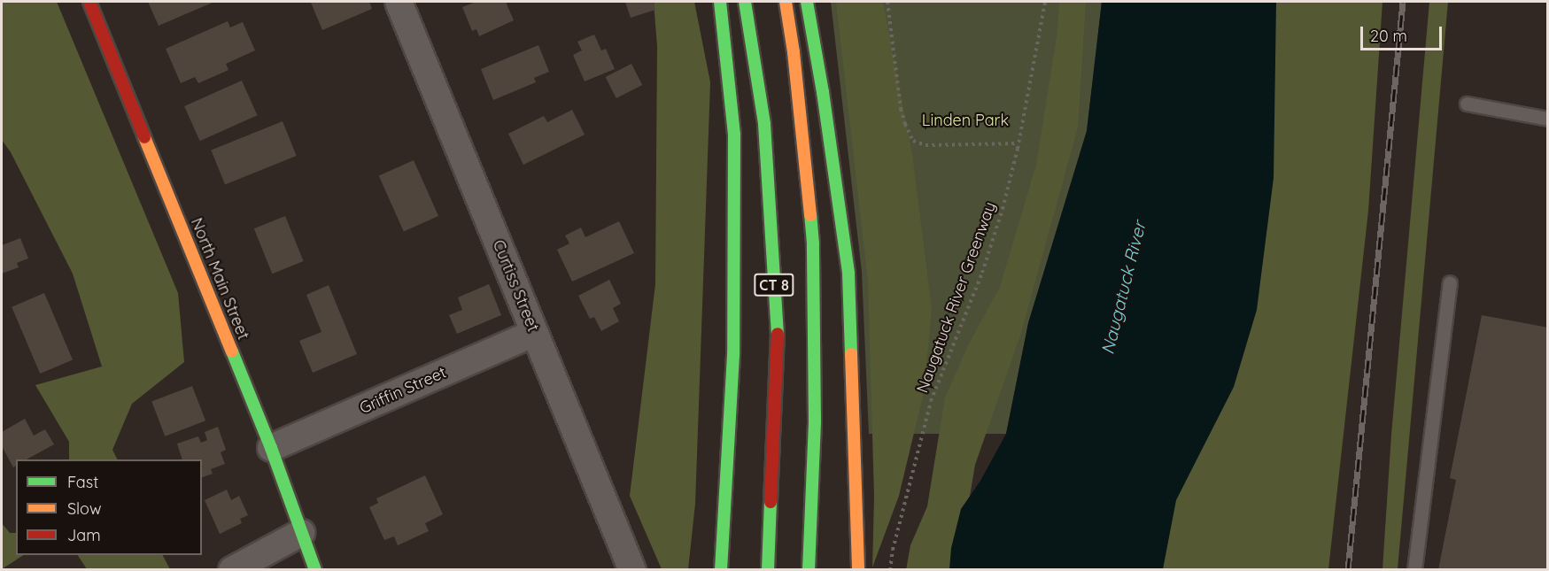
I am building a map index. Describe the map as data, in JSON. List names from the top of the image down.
{
  "streets": {
    "main road": ["North Main Street", "CT 8"],
    "street": ["Curtiss Street", "Griffin Street"],
    "path": ["Naugatuck River Greenway"]
  },
  "crossings": [
    ["North Main Street", "Griffin Street"],
    ["Curtiss Street", "Griffin Street"]
  ],
  "water": ["Naugatuck River"],
  "parks": ["Linden Park"],
  "legend": ["Fast", "Slow", "Jam"],
  "scale_bar": "20 m"
}
